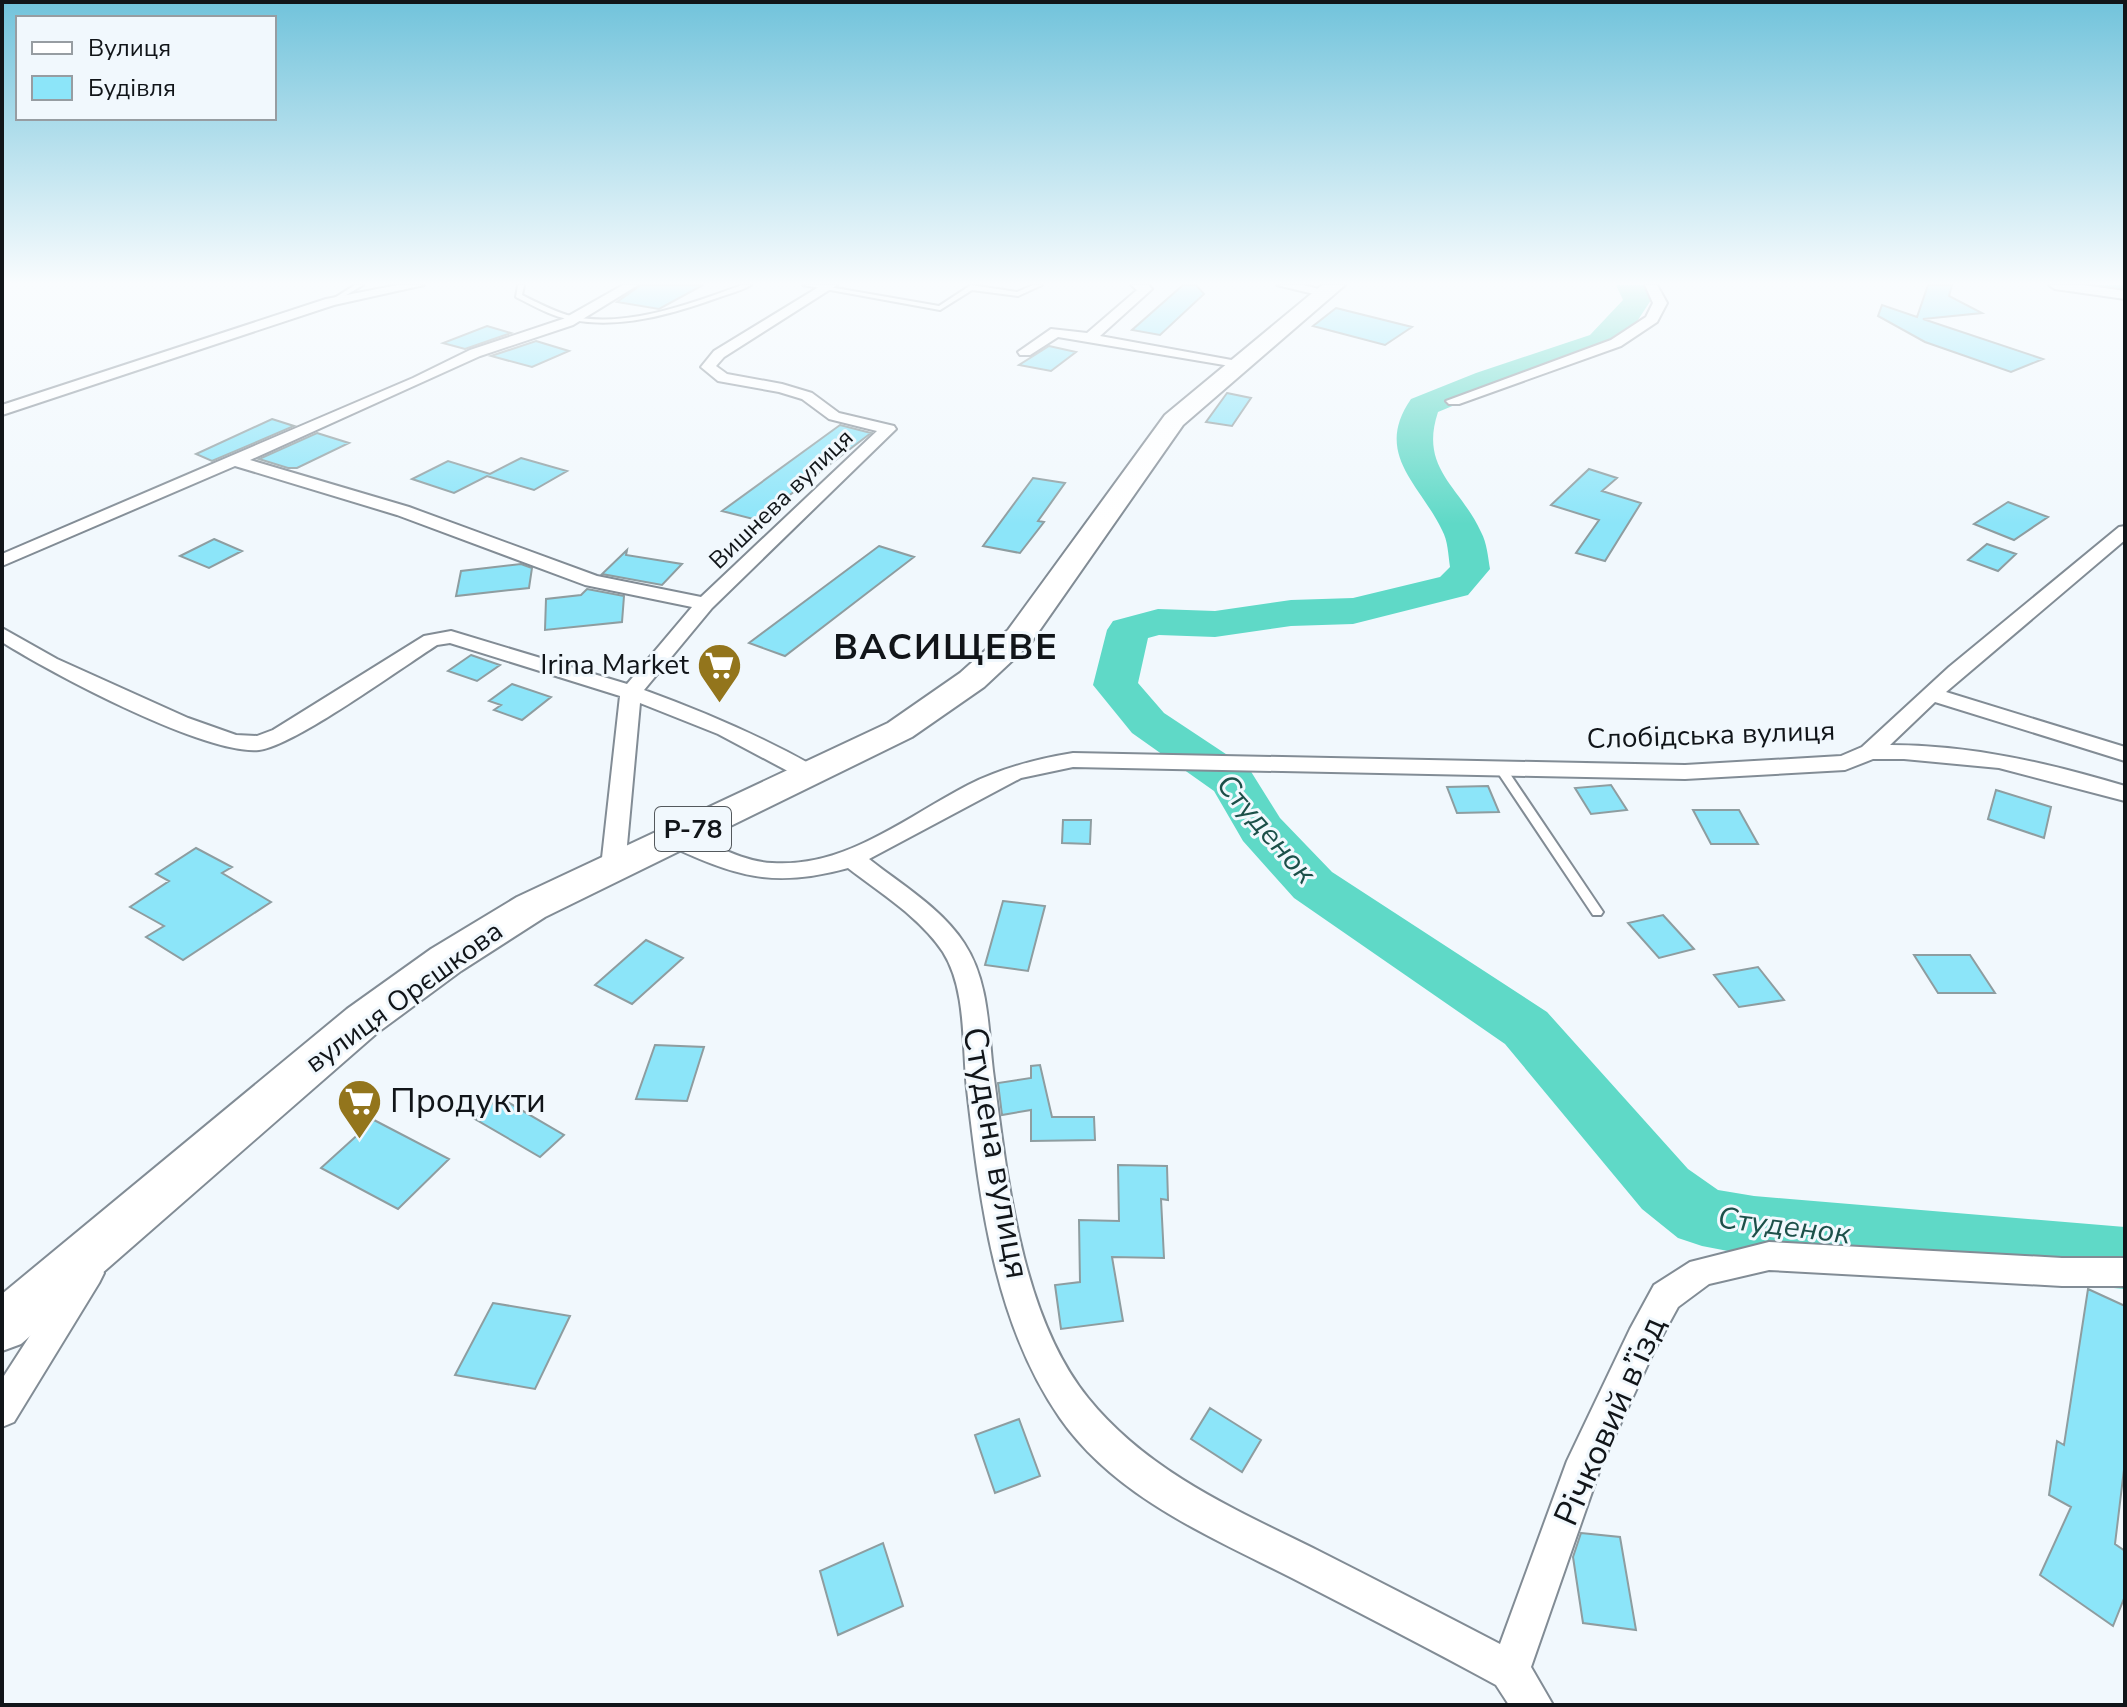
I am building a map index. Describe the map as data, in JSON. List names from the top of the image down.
{
  "streets": {
    "main road": ["Р-78", "вулиця Орєшкова"],
    "street": [
      "Вишнева вулиця",
      "Слобідська вулиця",
      "Студена вулиця",
      "Річковий в’їзд"
    ]
  },
  "crossings": [
    ["Слобідська вулиця", "Студена вулиця"],
    ["Студена вулиця", "Річковий в’їзд"]
  ],
  "districts": ["ВАСИЩЕВЕ"],
  "water": ["Студенок"],
  "places": {
    "supermarket": ["Irina Market", "Продукти"]
  },
  "legend": ["Вулиця", "Будівля"]
}
